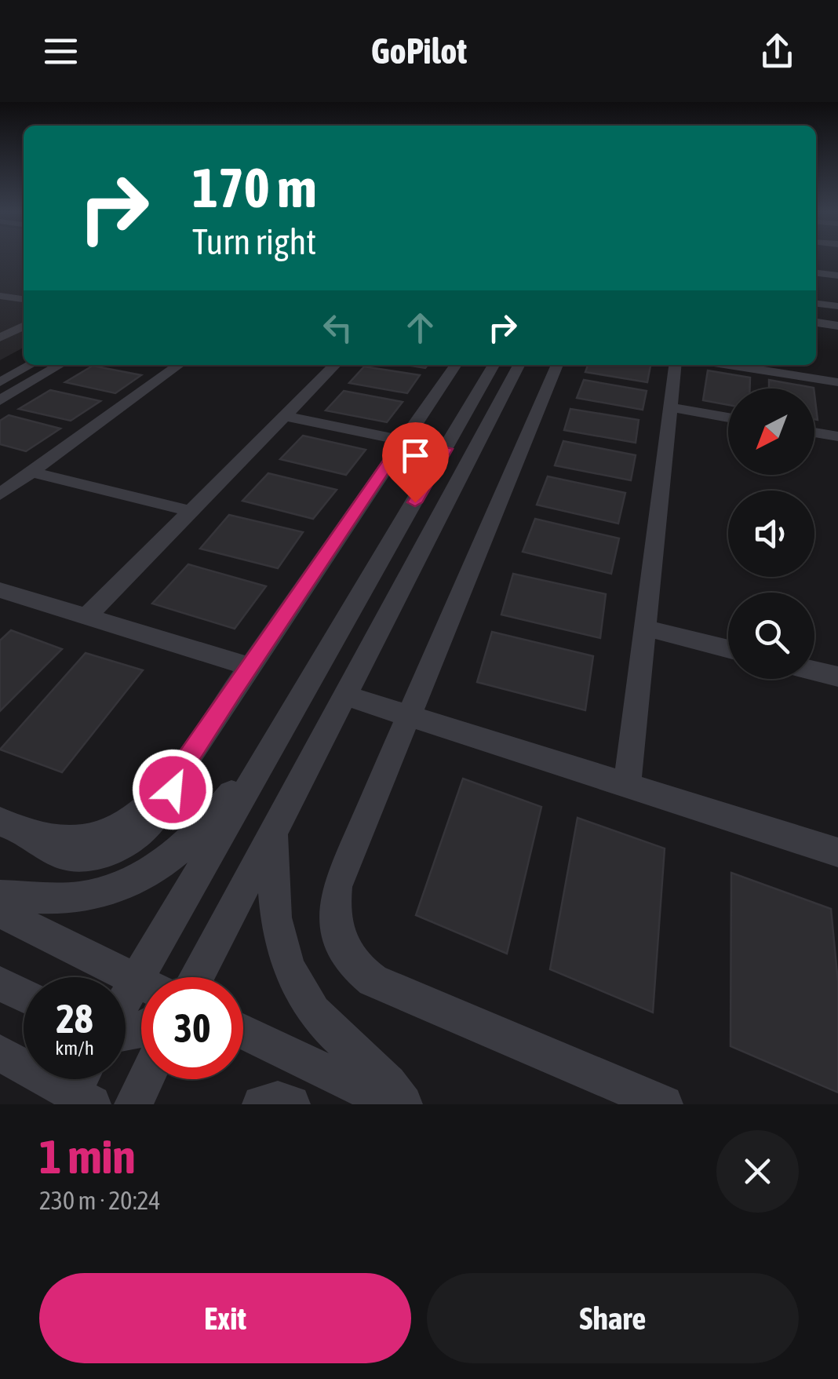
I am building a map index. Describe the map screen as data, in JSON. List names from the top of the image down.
{
  "north": "bottom left",
  "page": {
    "header": "GoPilot",
    "turn": ["170 m", "Turn right"],
    "speed": "28 km/h",
    "limit": "30",
    "heading": ["1 min", "230 m · 20:24"],
    "buttons": ["Exit", "Share"]
  }
}
